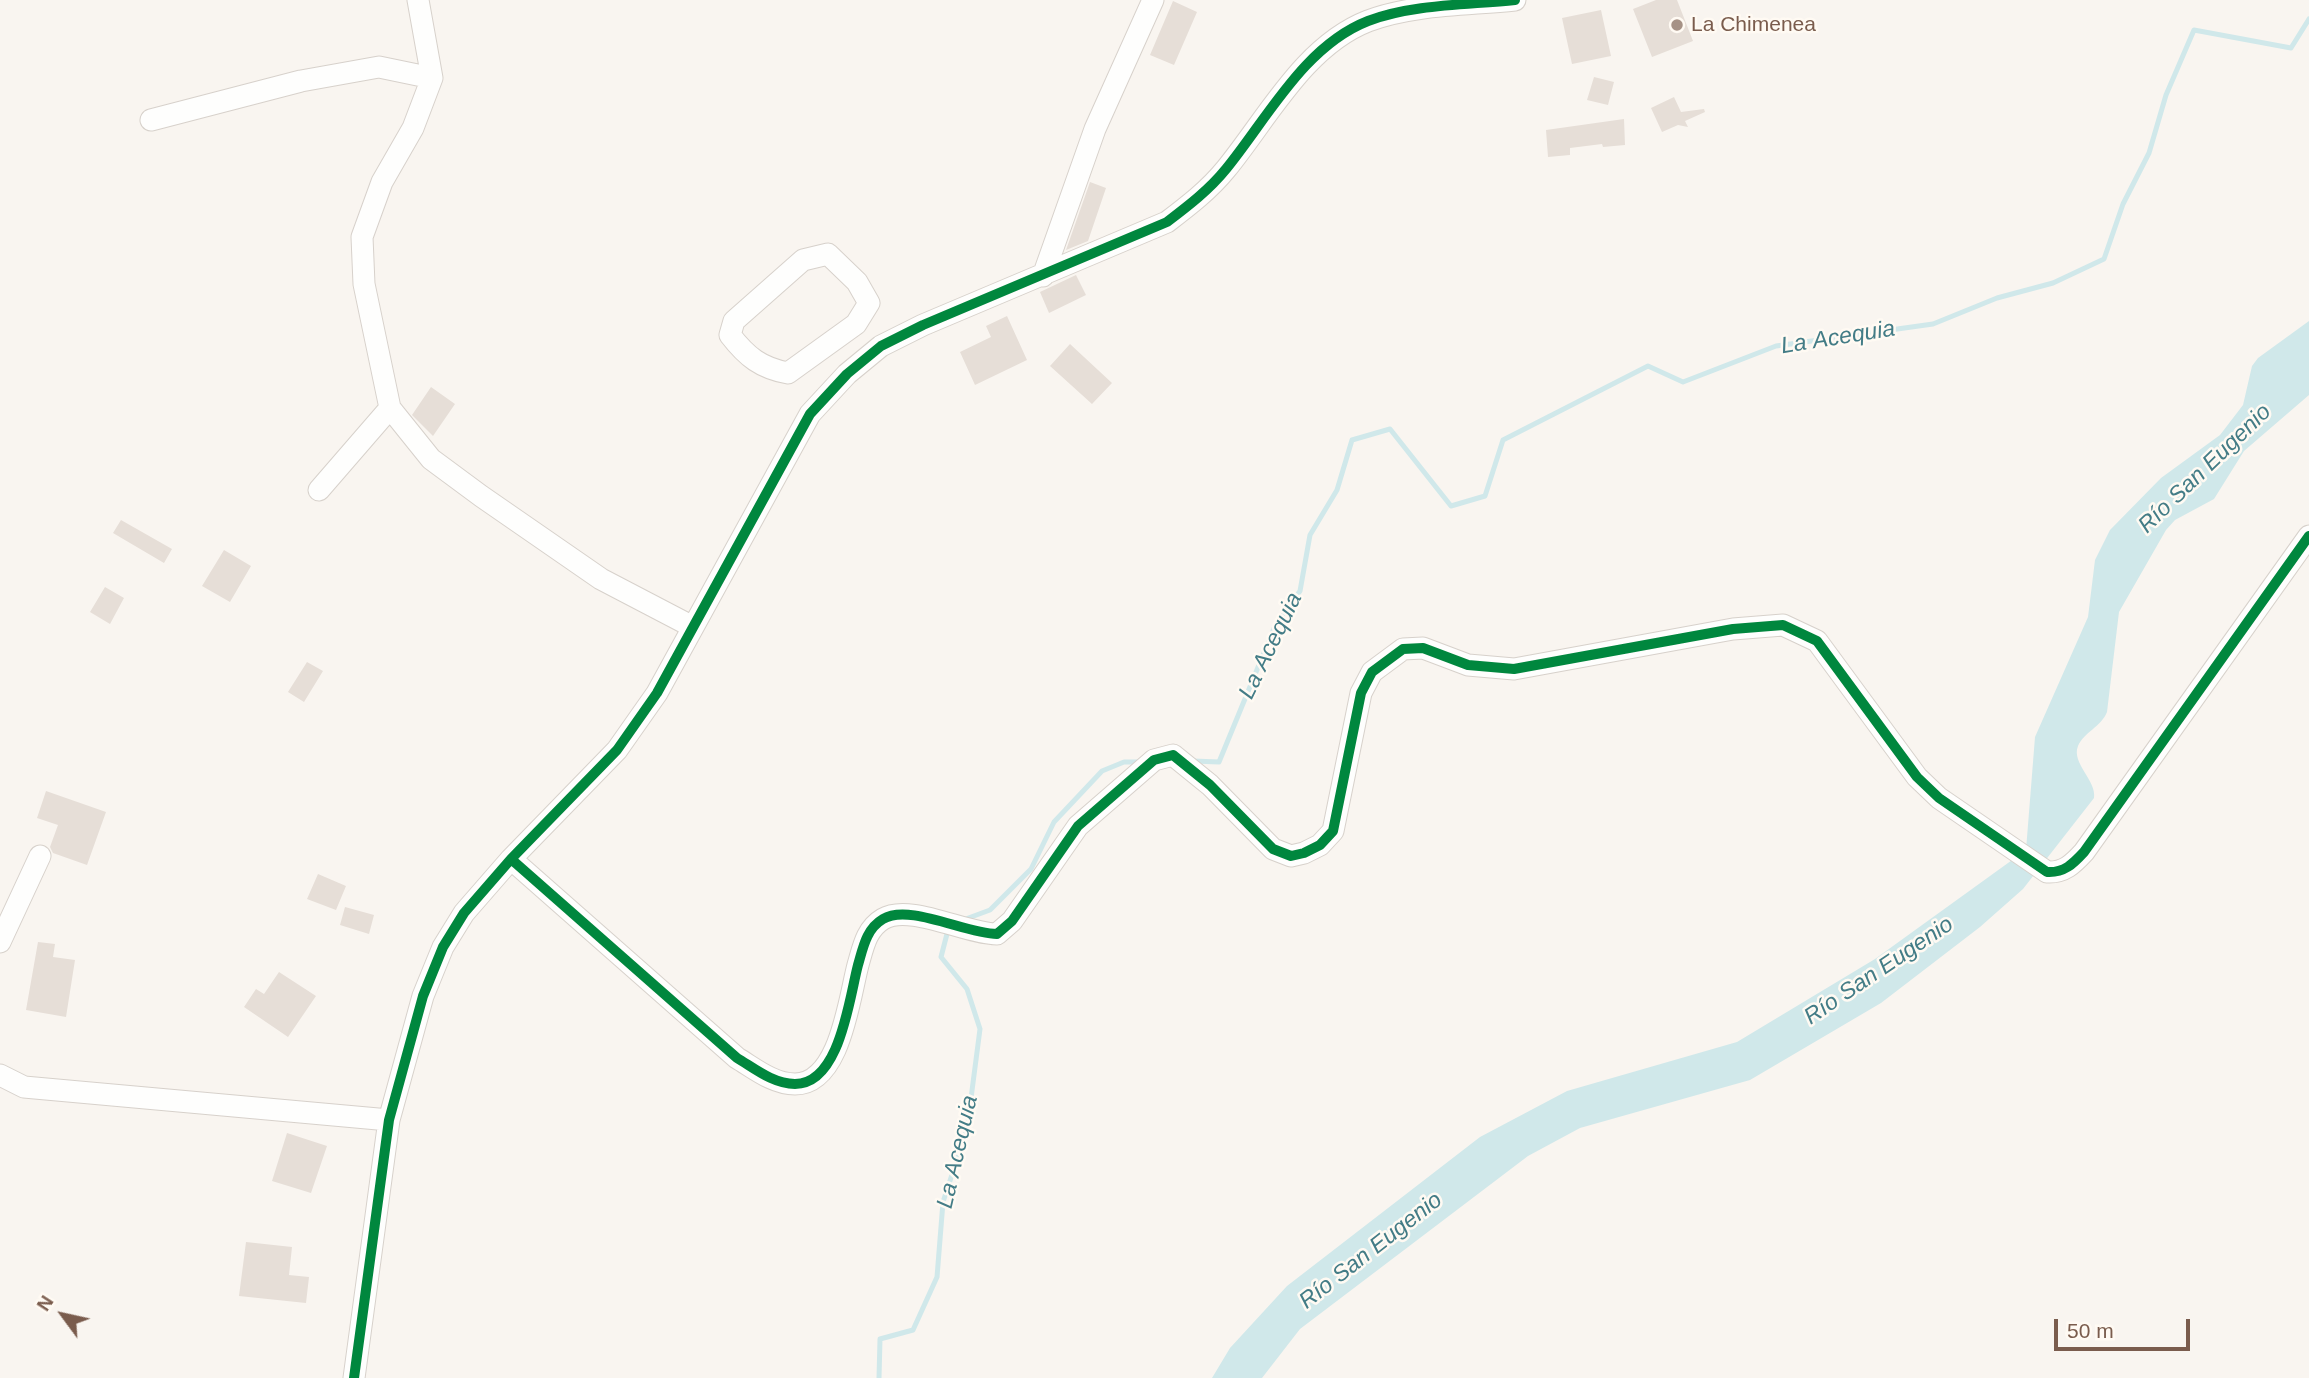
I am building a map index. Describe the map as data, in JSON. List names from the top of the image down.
{
  "water": ["La Acequia", "Río San Eugenio"],
  "places": ["La Chimenea"],
  "scale_bar": "50 m",
  "north": "top left"
}
